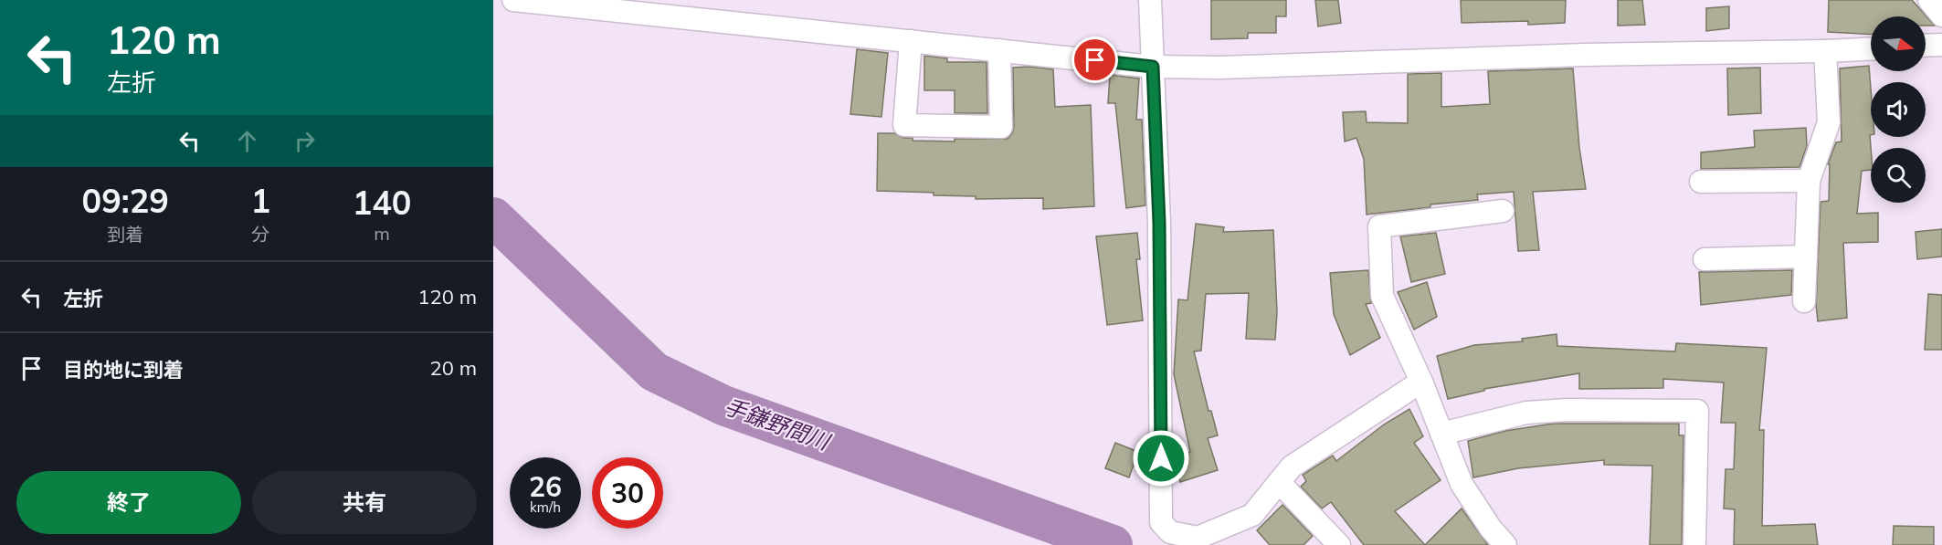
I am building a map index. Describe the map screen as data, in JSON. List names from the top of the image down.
{
  "water": ["手鎌野間川"],
  "north": "right",
  "page": {
    "turn": ["120 m", "左折"],
    "eta": [
      "09:29",
      "到着",
      "1",
      "分",
      "140",
      "m"
    ],
    "list": [
      {
        "name": "左折",
        "value": "120 m"
      },
      {
        "name": "目的地に到着",
        "value": "20 m"
      }
    ],
    "speed": "26 km/h",
    "limit": "30",
    "buttons": ["終了", "共有"]
  }
}
